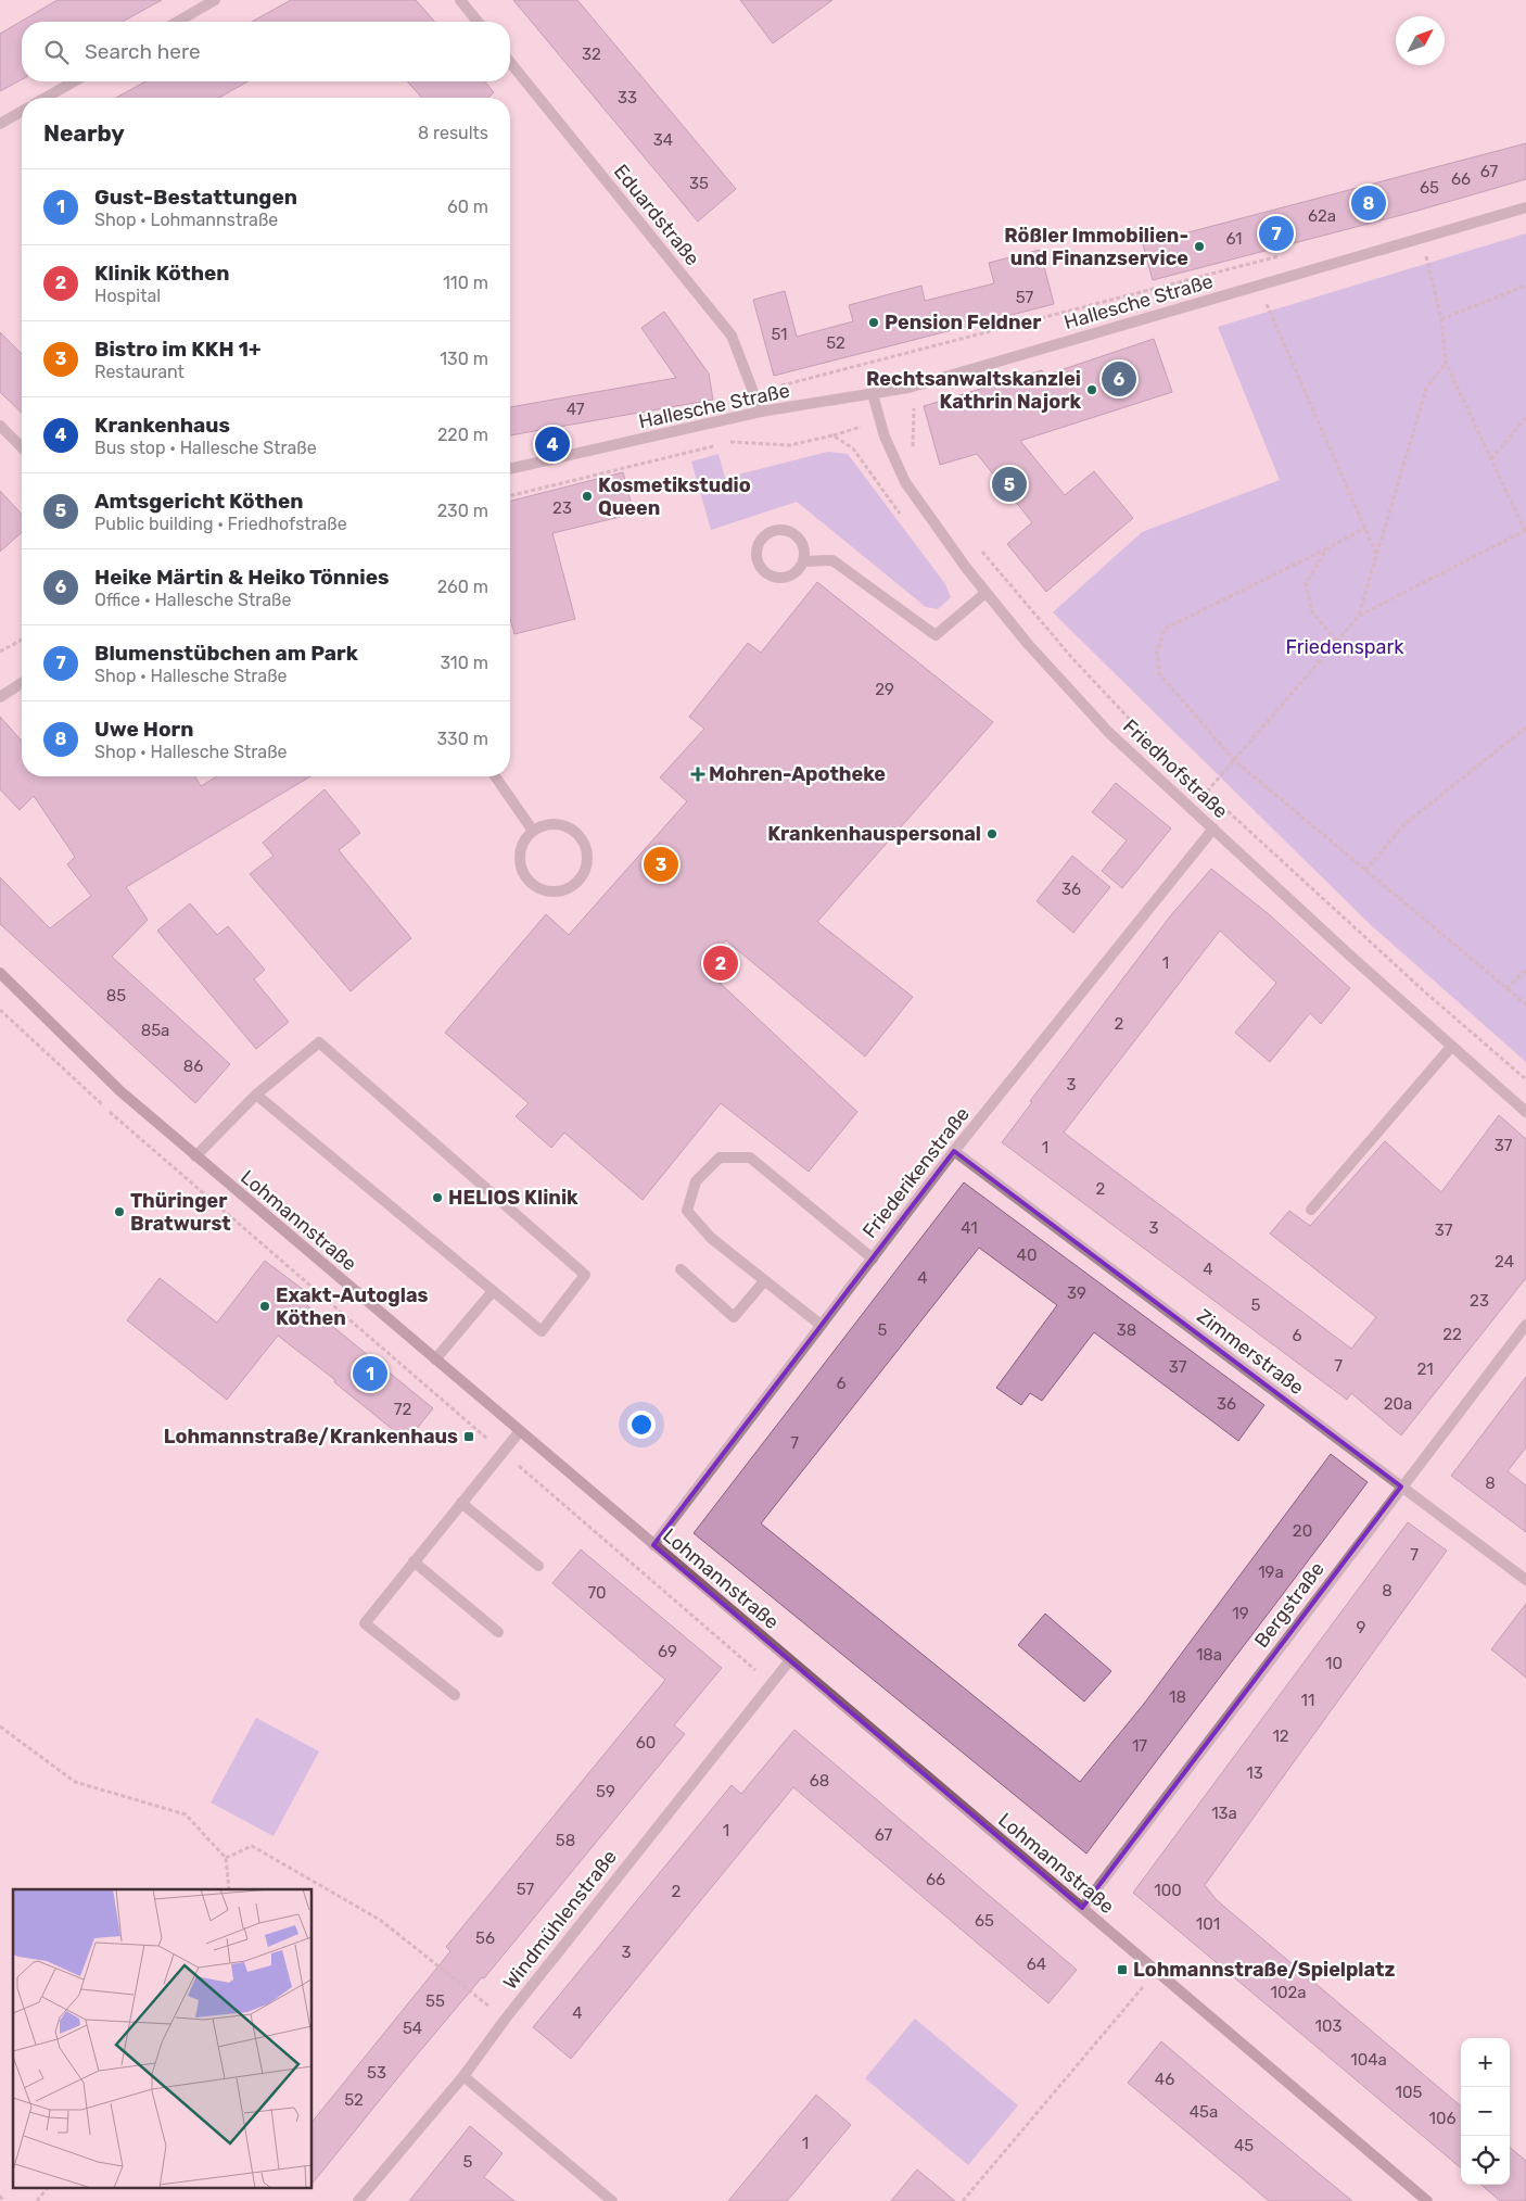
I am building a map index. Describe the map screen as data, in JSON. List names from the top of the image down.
{
  "streets": {
    "main road": ["Lohmannstraße"],
    "street": [
      "Eduardstraße",
      "Hallesche Straße",
      "Friedhofstraße",
      "Friederikenstraße",
      "Zimmerstraße",
      "Bergstraße",
      "Windmühlenstraße"
    ]
  },
  "crossings": [
    ["Eduardstraße", "Hallesche Straße"],
    ["Hallesche Straße", "Friedhofstraße"],
    ["Friedhofstraße", "Friederikenstraße"],
    ["Friederikenstraße", "Lohmannstraße"],
    ["Friederikenstraße", "Zimmerstraße"],
    ["Lohmannstraße", "Bergstraße"],
    ["Lohmannstraße", "Windmühlenstraße"],
    ["Zimmerstraße", "Bergstraße"]
  ],
  "parks": ["Friedenspark"],
  "places": {
    "other": [
      "Rößler Immobilien- und Finanzservice",
      "Pension Feldner",
      "Rechtsanwaltskanzlei Kathrin Najork",
      "Kosmetikstudio Queen",
      "Krankenhauspersonal",
      "HELIOS Klinik",
      "Thüringer Bratwurst",
      "Exakt-Autoglas Köthen"
    ],
    "health": ["Mohren-Apotheke"],
    "transit": ["Lohmannstraße/Krankenhaus", "Lohmannstraße/Spielplatz"]
  },
  "house_numbers": [
    "32",
    "33",
    "34",
    "67",
    "66",
    "35",
    "65",
    "62a",
    "61",
    "57",
    "51",
    "52",
    "47",
    "23",
    "29",
    "36",
    "1",
    "85",
    "2",
    "85a",
    "86",
    "3",
    "37",
    "1",
    "2",
    "41",
    "3",
    "37",
    "40",
    "24",
    "4",
    "4",
    "39",
    "23",
    "5",
    "5",
    "38",
    "22",
    "6",
    "7",
    "37",
    "21",
    "6",
    "36",
    "20a",
    "72",
    "7",
    "8",
    "20",
    "7",
    "19a",
    "8",
    "70",
    "19",
    "9",
    "69",
    "18a",
    "10",
    "18",
    "11",
    "12",
    "60",
    "17",
    "13",
    "68",
    "59",
    "13a",
    "1",
    "67",
    "58",
    "66",
    "57",
    "100",
    "2",
    "65",
    "101",
    "56",
    "3",
    "64",
    "102a",
    "55",
    "4",
    "103",
    "54",
    "104a",
    "53",
    "46",
    "105",
    "52",
    "45a",
    "106",
    "1",
    "45",
    "5"
  ],
  "north": "top right",
  "page": {
    "search": "Search here",
    "heading": ["Nearby", "8 results"],
    "list": [
      {
        "mark": "1",
        "name": "Gust-Bestattungen",
        "note": "Shop · Lohmannstraße",
        "value": "60 m"
      },
      {
        "mark": "2",
        "name": "Klinik Köthen",
        "note": "Hospital",
        "value": "110 m"
      },
      {
        "mark": "3",
        "name": "Bistro im KKH 1+",
        "note": "Restaurant",
        "value": "130 m"
      },
      {
        "mark": "4",
        "name": "Krankenhaus",
        "note": "Bus stop · Hallesche Straße",
        "value": "220 m"
      },
      {
        "mark": "5",
        "name": "Amtsgericht Köthen",
        "note": "Public building · Friedhofstraße",
        "value": "230 m"
      },
      {
        "mark": "6",
        "name": "Heike Märtin & Heiko Tönnies",
        "note": "Office · Hallesche Straße",
        "value": "260 m"
      },
      {
        "mark": "7",
        "name": "Blumenstübchen am Park",
        "note": "Shop · Hallesche Straße",
        "value": "310 m"
      },
      {
        "mark": "8",
        "name": "Uwe Horn",
        "note": "Shop · Hallesche Straße",
        "value": "330 m"
      }
    ],
    "pins": [
      "8",
      "7",
      "6",
      "4",
      "5",
      "3",
      "2",
      "1"
    ],
    "map_buttons": ["+", "−"]
  }
}
